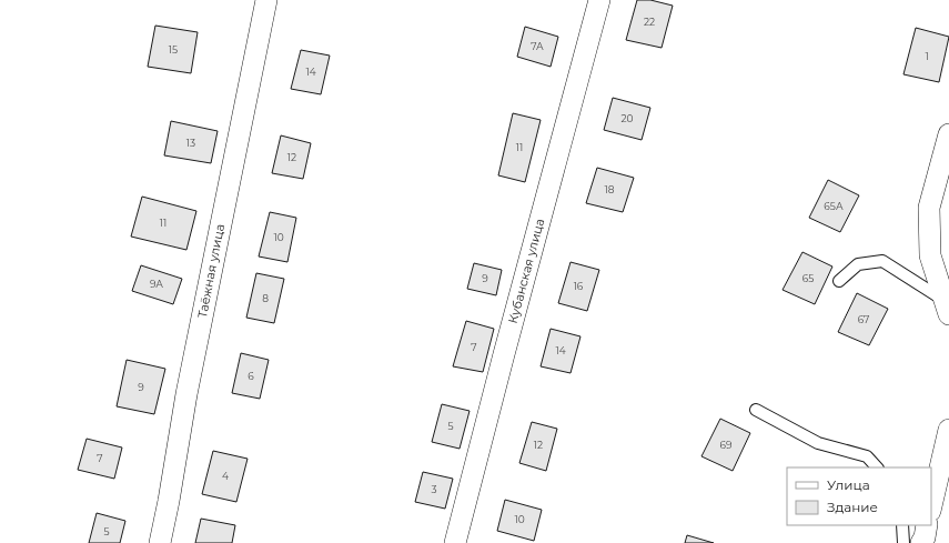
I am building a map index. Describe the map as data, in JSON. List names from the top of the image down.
{
  "streets": {
    "street": ["Таёжная улица", "Кубанская улица"]
  },
  "house_numbers": [
    "22",
    "7А",
    "15",
    "1",
    "14",
    "20",
    "13",
    "11",
    "12",
    "18",
    "65А",
    "11",
    "10",
    "9",
    "65",
    "9А",
    "16",
    "8",
    "67",
    "7",
    "14",
    "6",
    "9",
    "5",
    "12",
    "69",
    "7",
    "4",
    "3",
    "10",
    "5"
  ],
  "legend": ["Улица", "Здание"]
}
